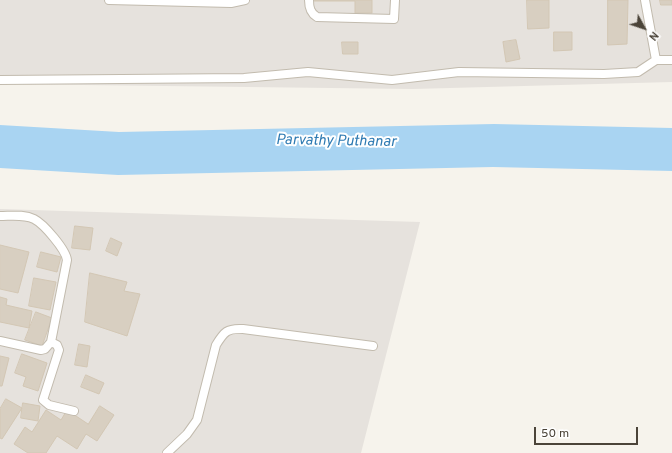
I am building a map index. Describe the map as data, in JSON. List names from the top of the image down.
{
  "water": ["Parvathy Puthanar"],
  "scale_bar": "50 m",
  "north": "bottom right"
}
